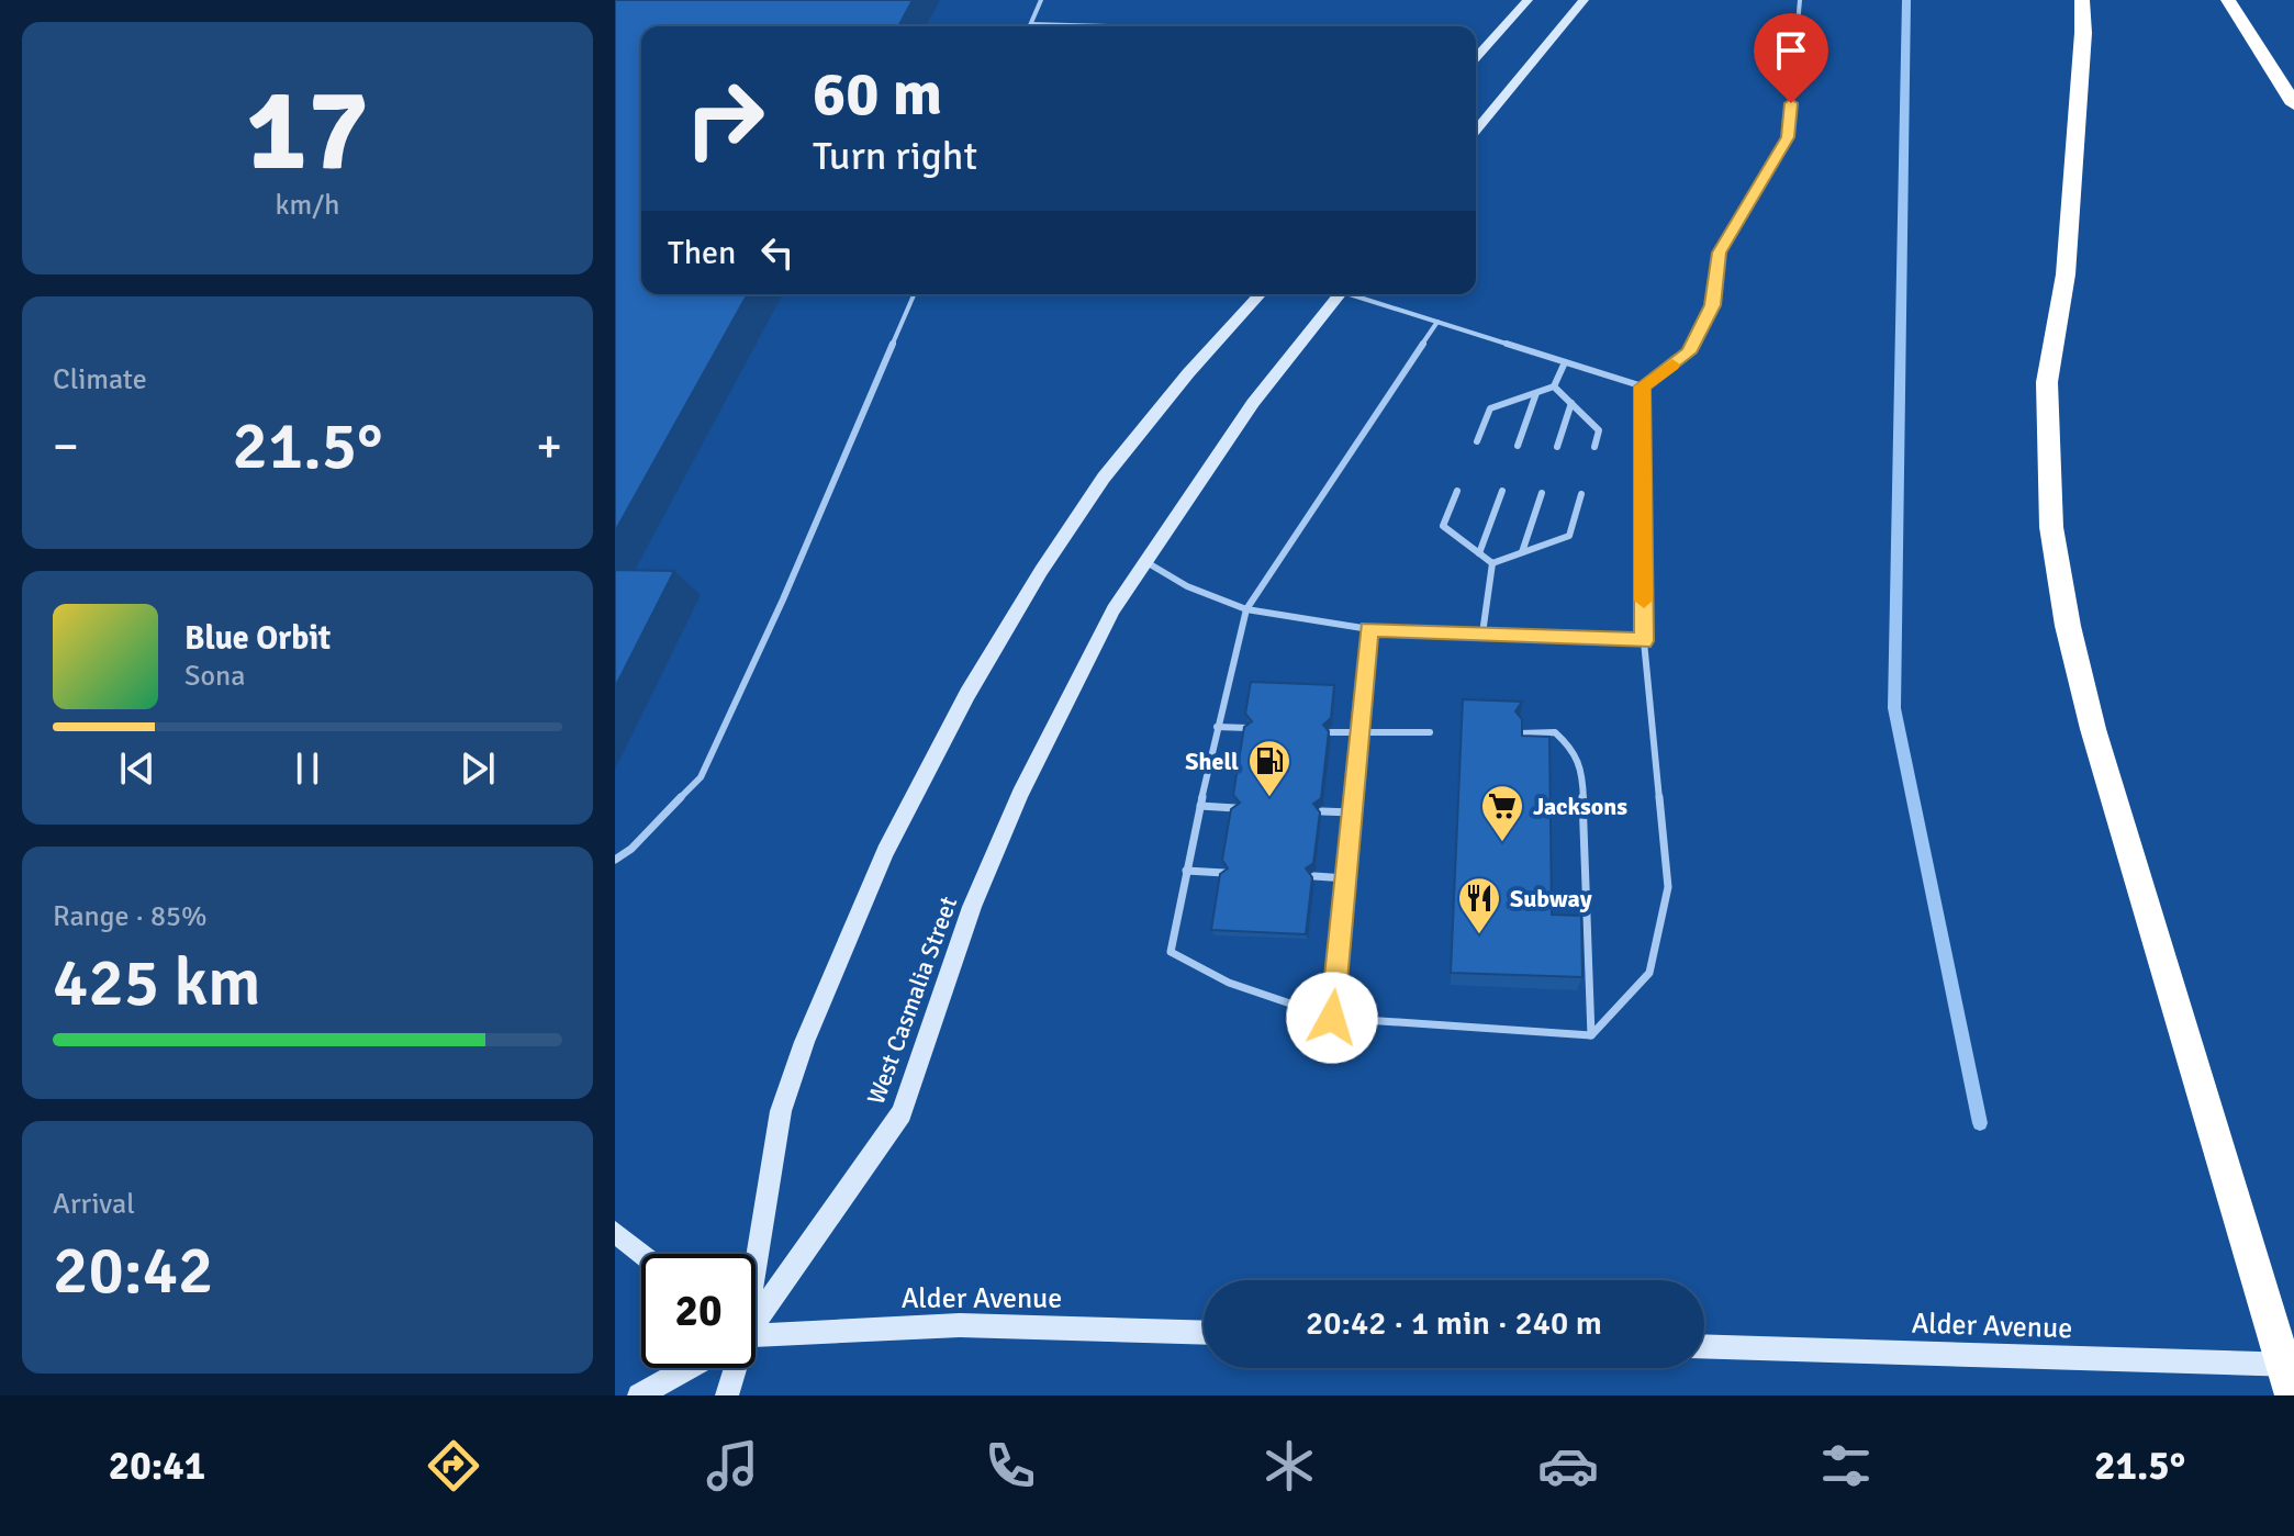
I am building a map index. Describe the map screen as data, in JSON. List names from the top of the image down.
{
  "streets": {
    "street": ["West Casmalia Street", "Alder Avenue"]
  },
  "places": {
    "fuel station": ["Shell"],
    "supermarket": ["Jacksons"],
    "restaurant": ["Subway"]
  },
  "page": {
    "tile": [
      ["17", "km/h"],
      "Climate",
      ["Range · 85%", "425 km"],
      ["Arrival", "20:42"]
    ],
    "turn": ["60 m", "Turn right"],
    "then": "Then",
    "heat": ["−", "21.5°", "+"],
    "song": ["Blue Orbit", "Sona"],
    "limit": "20",
    "trip": "20:42 · 1 min · 240 m",
    "tabs": ["20:41", "21.5°"]
  }
}
